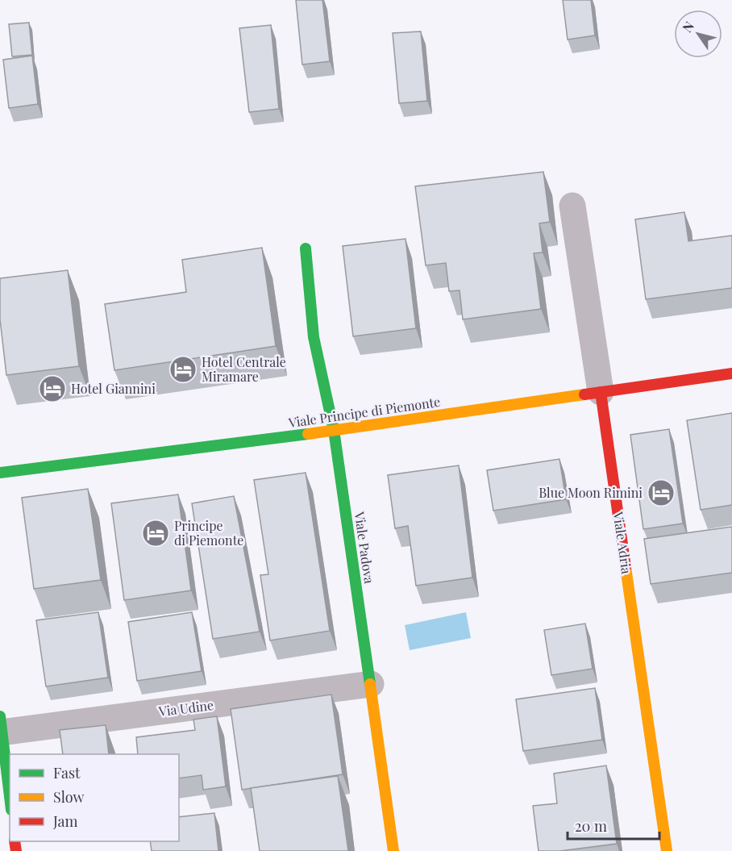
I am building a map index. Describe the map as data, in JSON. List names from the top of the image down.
{
  "streets": {
    "street": [
      "Viale Principe di Piemonte",
      "Viale Adria",
      "Viale Padova",
      "Via Udine"
    ]
  },
  "crossings": [
    ["Viale Principe di Piemonte", "Viale Adria"],
    ["Viale Principe di Piemonte", "Viale Padova"],
    ["Viale Padova", "Via Udine"]
  ],
  "places": {
    "hotel": [
      "Hotel Centrale Miramare",
      "Hotel Giannini",
      "Blue Moon Rimini",
      "Principe di Piemonte"
    ]
  },
  "legend": ["Fast", "Slow", "Jam"],
  "scale_bar": "20 m",
  "north": "top left"
}
